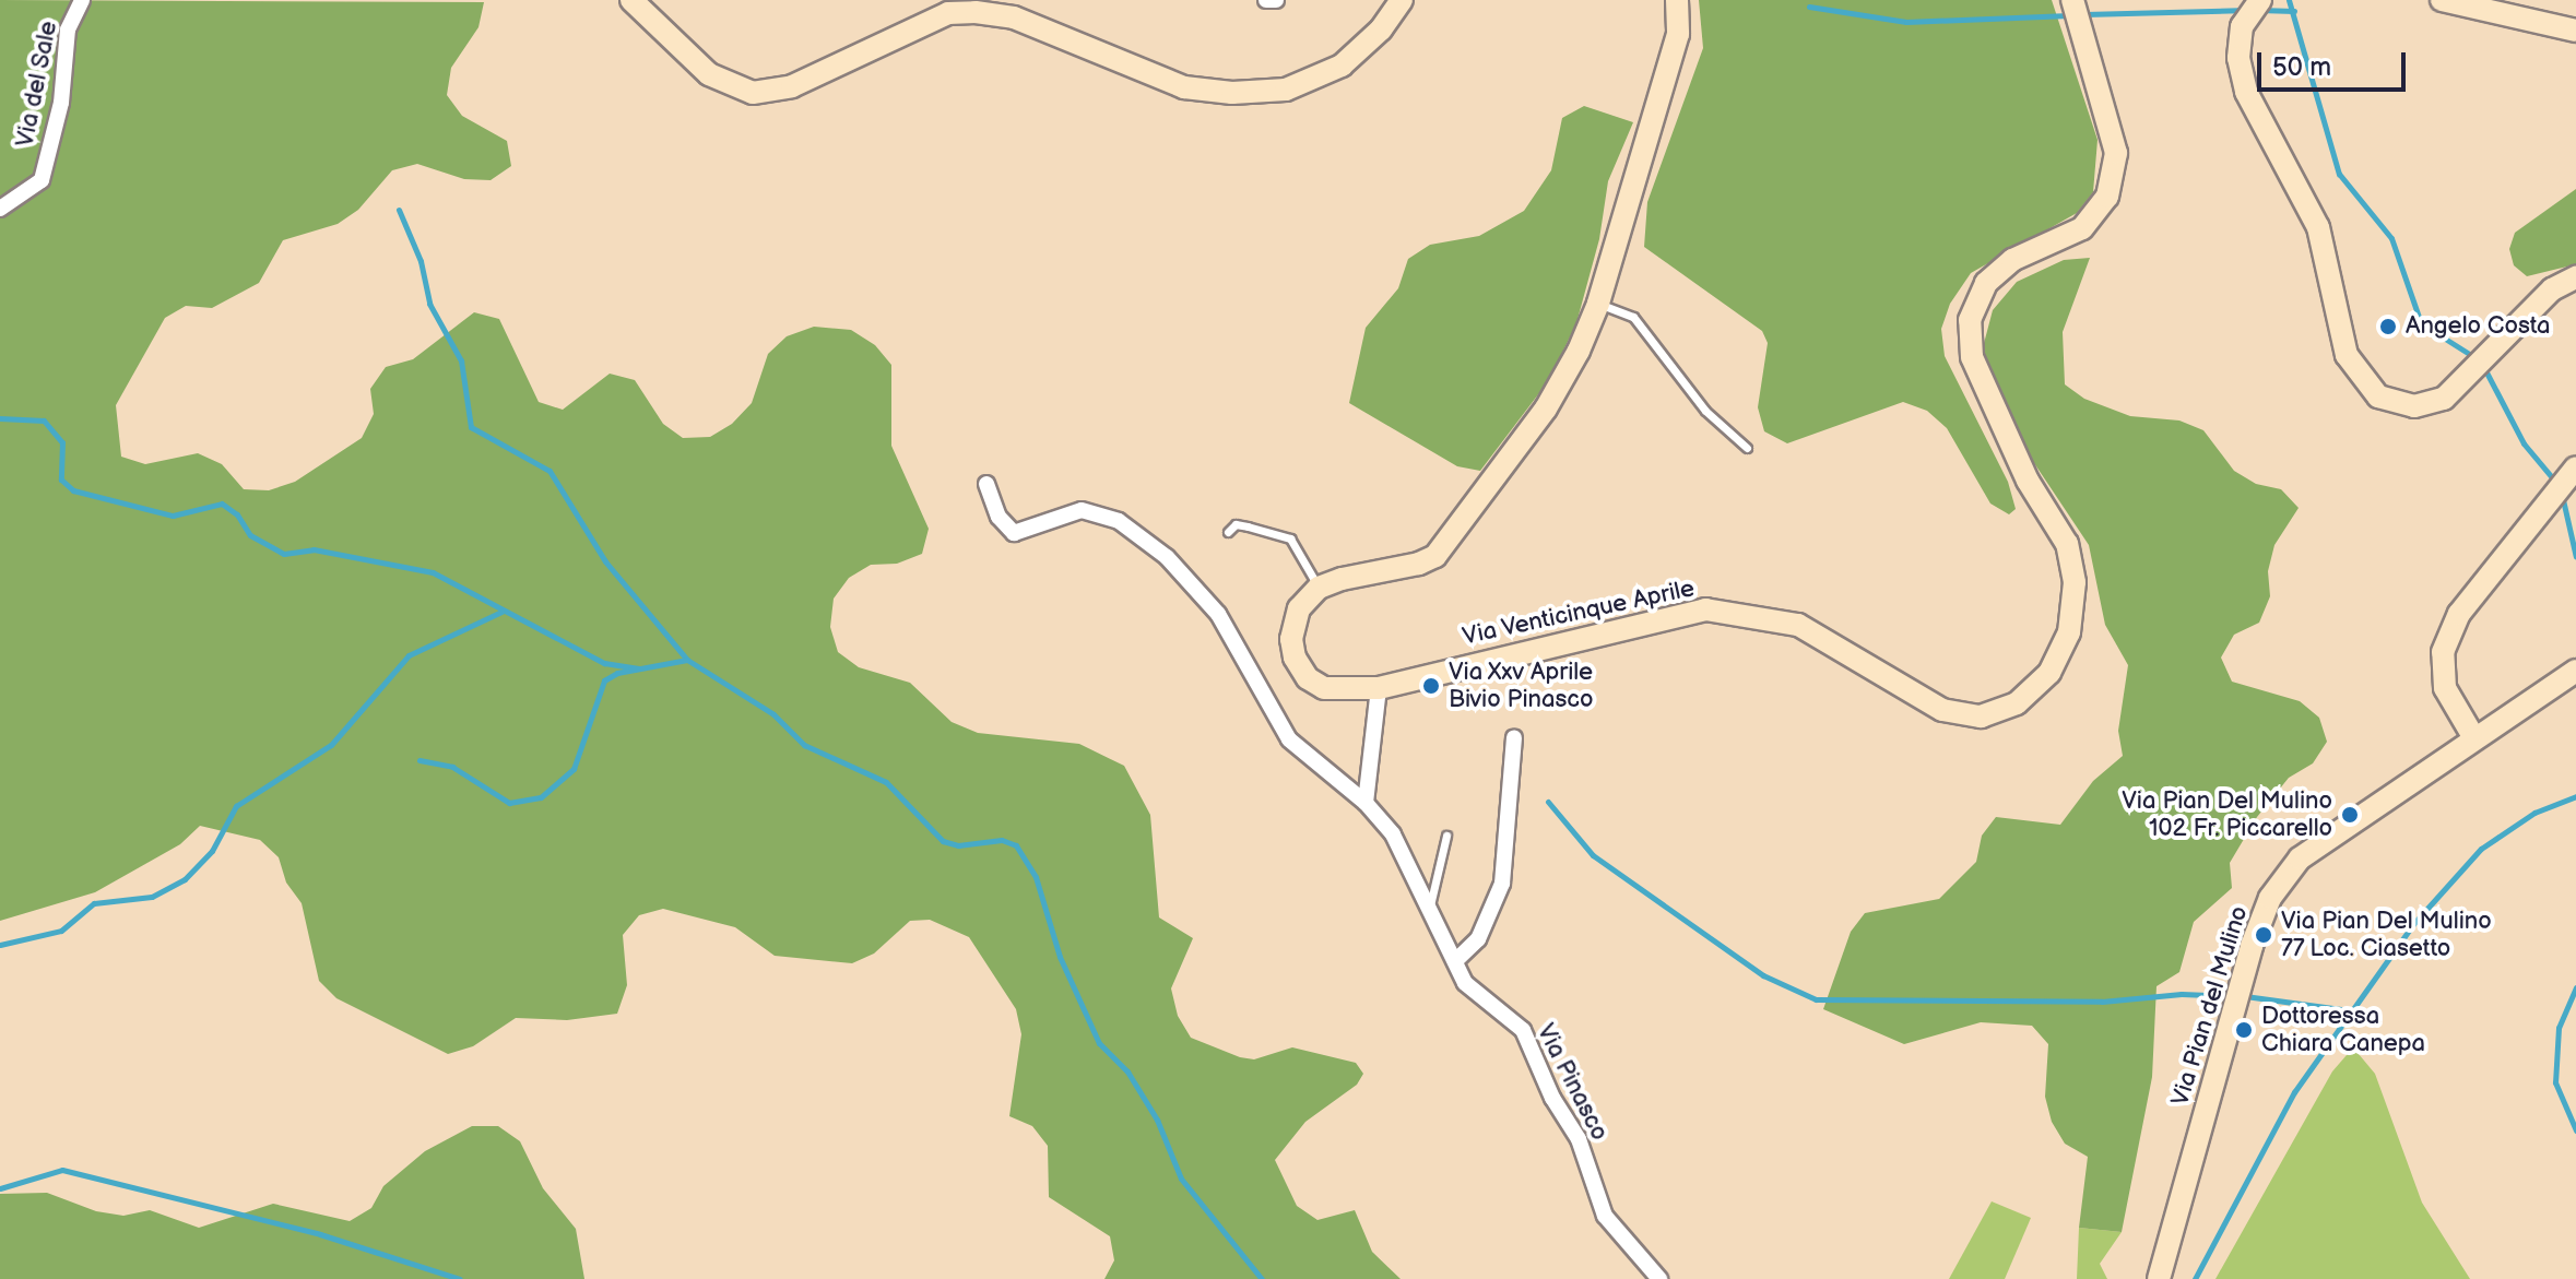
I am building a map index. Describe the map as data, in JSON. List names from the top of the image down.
{
  "streets": {
    "main road": ["Via Venticinque Aprile", "Via Pian del Mulino"],
    "street": ["Via del Sale", "Via Pinasco"]
  },
  "places": [
    "Angelo Costa",
    "Via Xxv Aprile Bivio Pinasco",
    "Via Pian Del Mulino 102 Fr. Piccarello",
    "Via Pian Del Mulino 77 Loc. Ciasetto",
    "Dottoressa Chiara Canepa"
  ],
  "scale_bar": "50 m"
}
